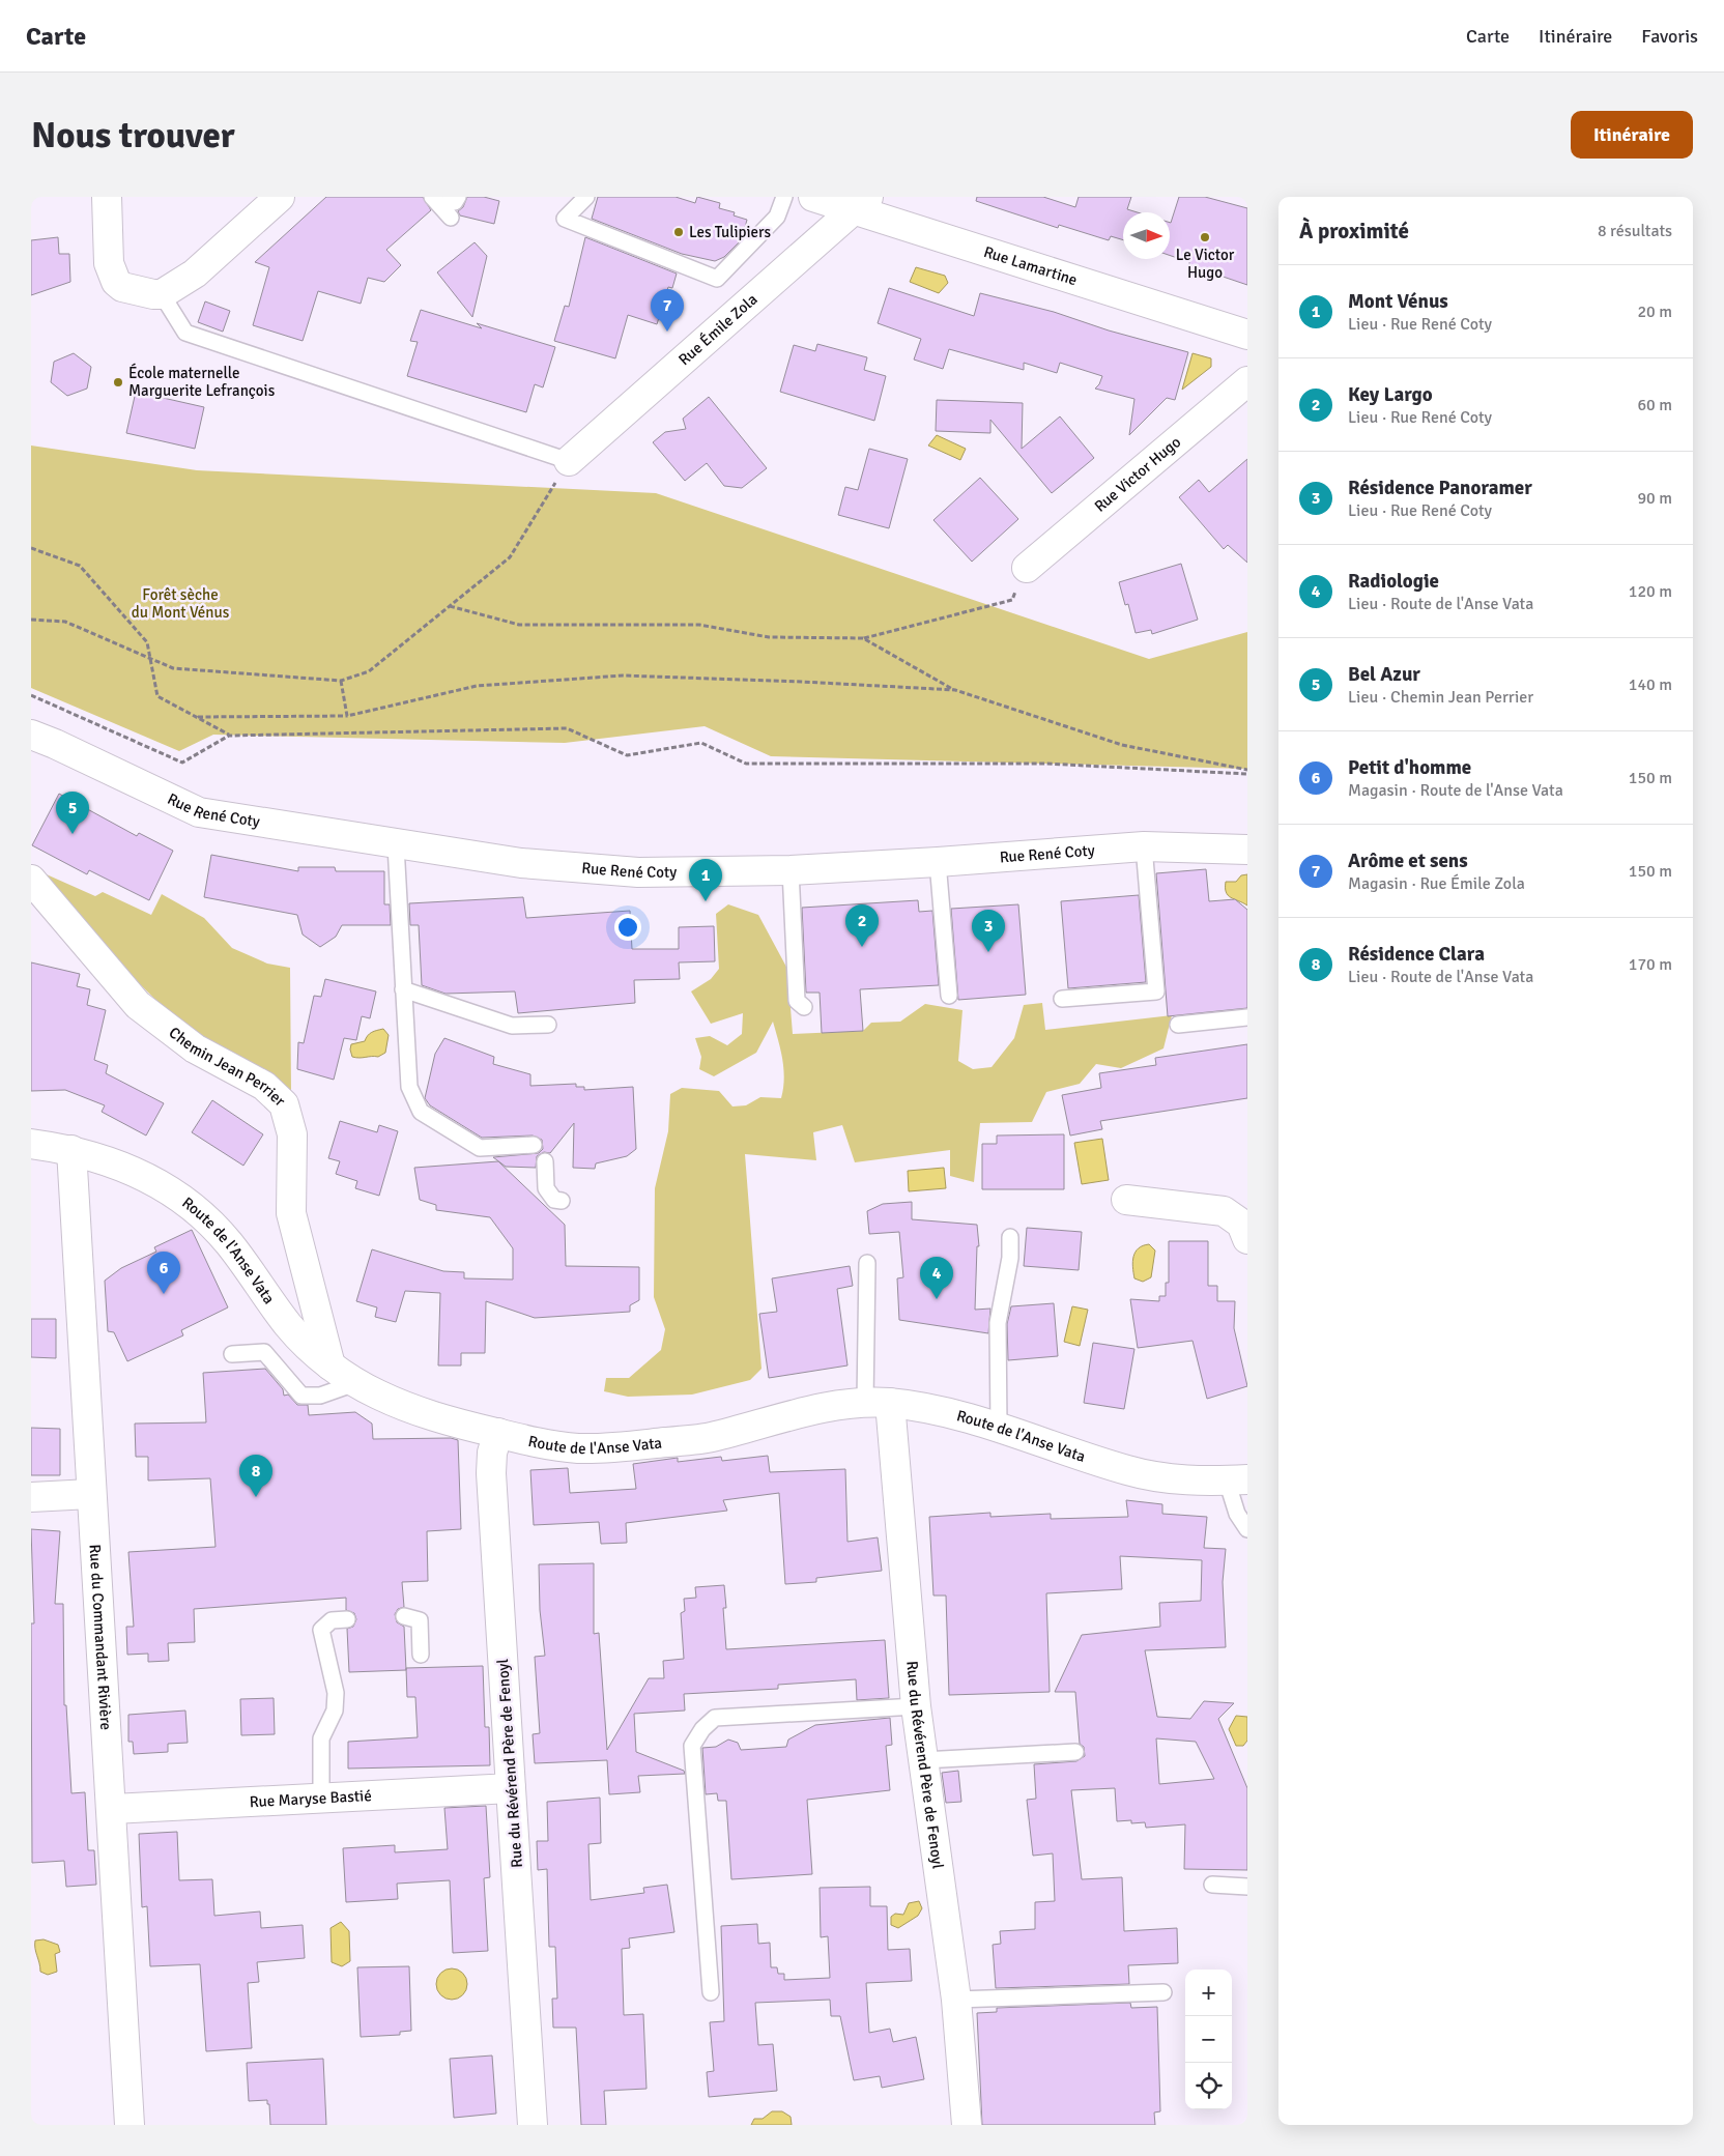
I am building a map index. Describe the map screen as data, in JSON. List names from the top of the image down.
{
  "streets": {
    "street": [
      "Rue Lamartine",
      "Rue Émile Zola",
      "Rue Victor Hugo",
      "Rue René Coty",
      "Chemin Jean Perrier",
      "Route de l'Anse Vata",
      "Rue du Commandant Rivière",
      "Rue du Révérend Père de Fenoyl",
      "Rue Maryse Bastié"
    ]
  },
  "crossings": [
    ["Rue Lamartine", "Rue Émile Zola"],
    ["Chemin Jean Perrier", "Route de l'Anse Vata"],
    ["Route de l'Anse Vata", "Rue du Commandant Rivière"],
    ["Route de l'Anse Vata", "Rue du Révérend Père de Fenoyl"],
    ["Rue du Commandant Rivière", "Rue Maryse Bastié"],
    ["Rue du Révérend Père de Fenoyl", "Rue Maryse Bastié"]
  ],
  "parks": ["Forêt sèche du Mont Vénus"],
  "places": ["Les Tulipiers", "Le Victor Hugo", "École maternelle Marguerite Lefrançois"],
  "north": "right",
  "page": {
    "header": "Carte",
    "nav": ["Carte", "Itinéraire", "Favoris"],
    "buttons": "Itinéraire",
    "title": "Nous trouver",
    "heading": ["À proximité", "8 résultats"],
    "list": [
      {
        "mark": "1",
        "name": "Mont Vénus",
        "note": "Lieu · Rue René Coty",
        "value": "20 m"
      },
      {
        "mark": "2",
        "name": "Key Largo",
        "note": "Lieu · Rue René Coty",
        "value": "60 m"
      },
      {
        "mark": "3",
        "name": "Résidence Panoramer",
        "note": "Lieu · Rue René Coty",
        "value": "90 m"
      },
      {
        "mark": "4",
        "name": "Radiologie",
        "note": "Lieu · Route de l'Anse Vata",
        "value": "120 m"
      },
      {
        "mark": "5",
        "name": "Bel Azur",
        "note": "Lieu · Chemin Jean Perrier",
        "value": "140 m"
      },
      {
        "mark": "6",
        "name": "Petit d'homme",
        "note": "Magasin · Route de l'Anse Vata",
        "value": "150 m"
      },
      {
        "mark": "7",
        "name": "Arôme et sens",
        "note": "Magasin · Rue Émile Zola",
        "value": "150 m"
      },
      {
        "mark": "8",
        "name": "Résidence Clara",
        "note": "Lieu · Route de l'Anse Vata",
        "value": "170 m"
      }
    ],
    "pins": [
      "7",
      "5",
      "1",
      "2",
      "3",
      "6",
      "4",
      "8"
    ],
    "map_buttons": ["+", "−"]
  }
}
